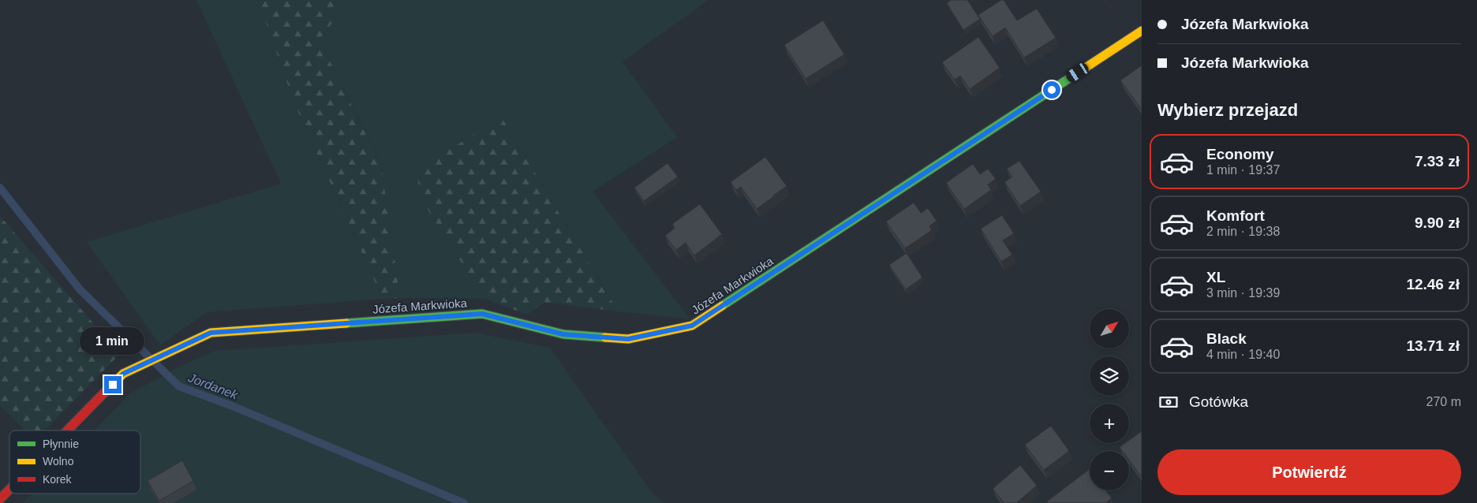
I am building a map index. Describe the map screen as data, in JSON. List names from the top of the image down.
{
  "streets": {
    "street": ["Józefa Markwioka"]
  },
  "water": ["Jordanek"],
  "legend": ["Płynnie", "Wolno", "Korek"],
  "north": "top right",
  "page": {
    "banner": ["Józefa Markwioka", "Józefa Markwioka"],
    "heading": "Wybierz przejazd",
    "list": [
      {
        "name": "Economy",
        "note": "1 min · 19:37",
        "value": "7.33 zł"
      },
      {
        "name": "Komfort",
        "note": "2 min · 19:38",
        "value": "9.90 zł"
      },
      {
        "name": "XL",
        "note": "3 min · 19:39",
        "value": "12.46 zł"
      },
      {
        "name": "Black",
        "note": "4 min · 19:40",
        "value": "13.71 zł"
      }
    ],
    "map_buttons": ["+", "−"],
    "bubble": "1 min",
    "pay": ["Gotówka", "270 m"],
    "buttons": "Potwierdź"
  }
}
